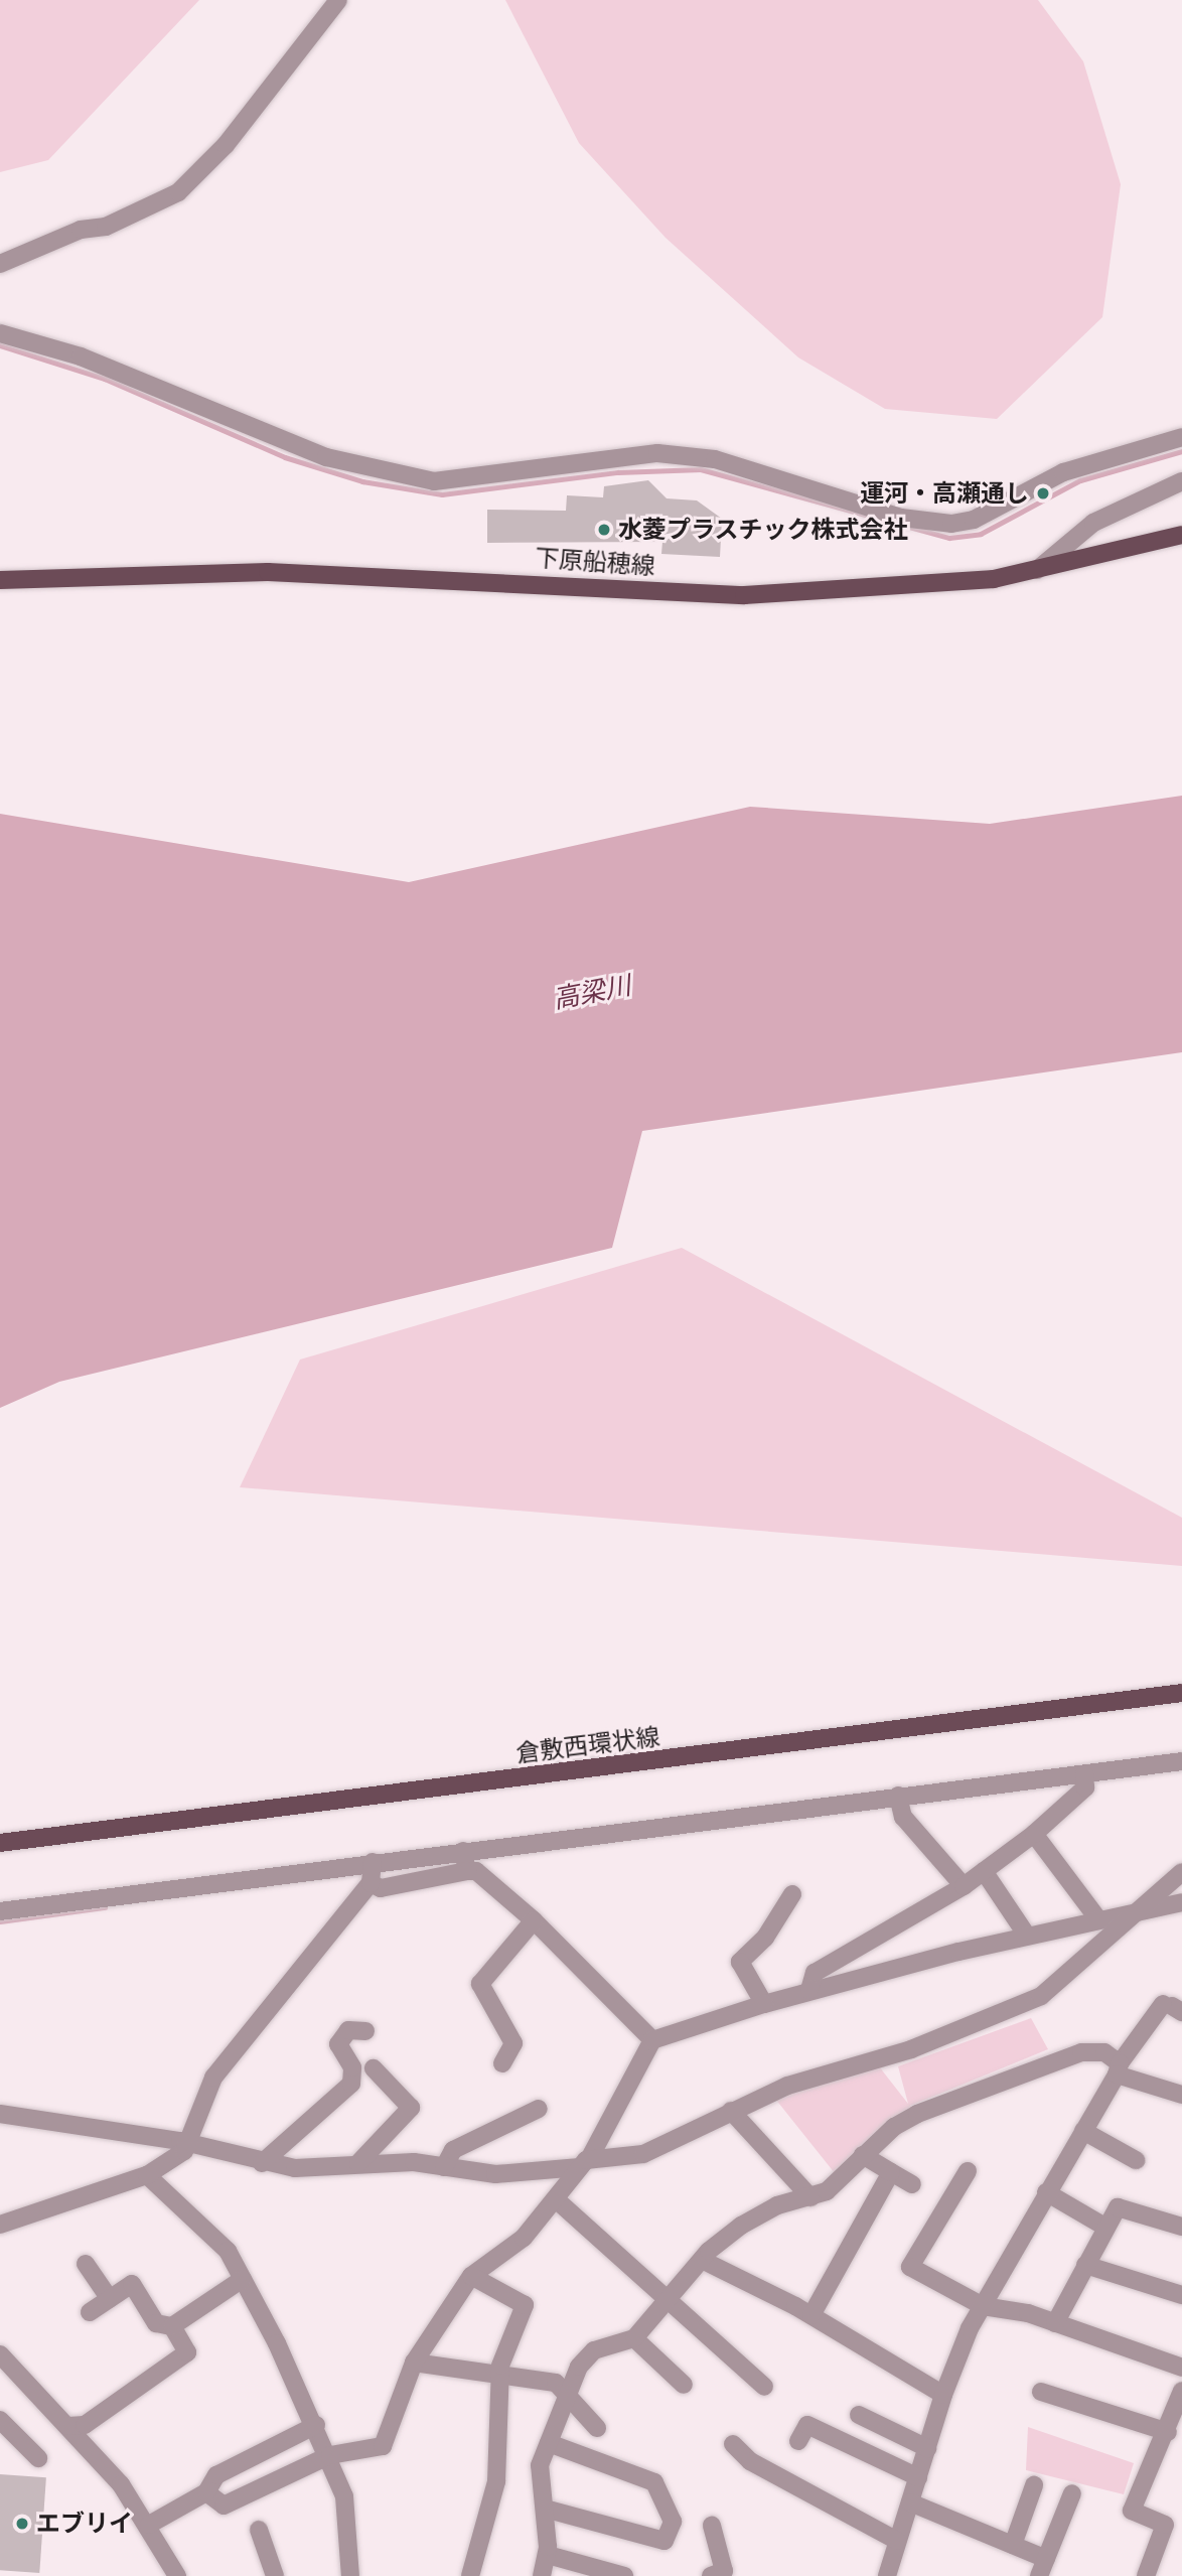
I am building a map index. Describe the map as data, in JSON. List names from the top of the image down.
{
  "streets": {
    "main road": ["下原船穂線", "倉敷西環状線"]
  },
  "water": ["高梁川"],
  "places": ["運河・高瀬通し", "水菱プラスチック株式会社", "エブリイ"]
}
